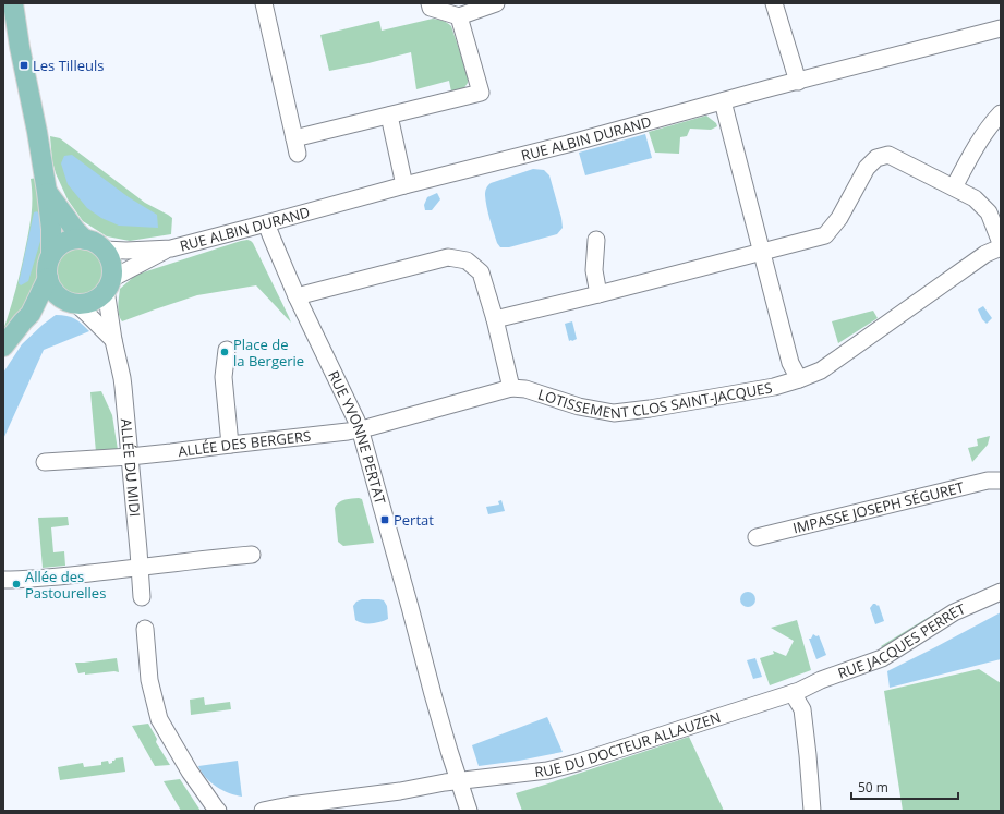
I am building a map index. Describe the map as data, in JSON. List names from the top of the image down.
{
  "streets": {
    "street": [
      "RUE ALBIN DURAND",
      "LOTISSEMENT CLOS SAINT-JACQUES",
      "RUE YVONNE PERTAT",
      "ALLÉE DES BERGERS",
      "ALLÉE DU MIDI",
      "IMPASSE JOSEPH SÉGURET",
      "RUE JACQUES PERRET",
      "RUE DU DOCTEUR ALLAUZEN"
    ]
  },
  "crossings": [
    ["RUE ALBIN DURAND", "RUE YVONNE PERTAT"],
    ["RUE ALBIN DURAND", "ALLÉE DU MIDI"],
    ["LOTISSEMENT CLOS SAINT-JACQUES", "ALLÉE DES BERGERS"],
    ["RUE YVONNE PERTAT", "ALLÉE DES BERGERS"],
    ["RUE YVONNE PERTAT", "RUE DU DOCTEUR ALLAUZEN"],
    ["ALLÉE DES BERGERS", "ALLÉE DU MIDI"],
    ["RUE JACQUES PERRET", "RUE DU DOCTEUR ALLAUZEN"]
  ],
  "places": {
    "transit": ["Les Tilleuls", "Pertat"],
    "other": ["Place de la Bergerie", "Allée des Pastourelles"]
  },
  "scale_bar": "50 m"
}
